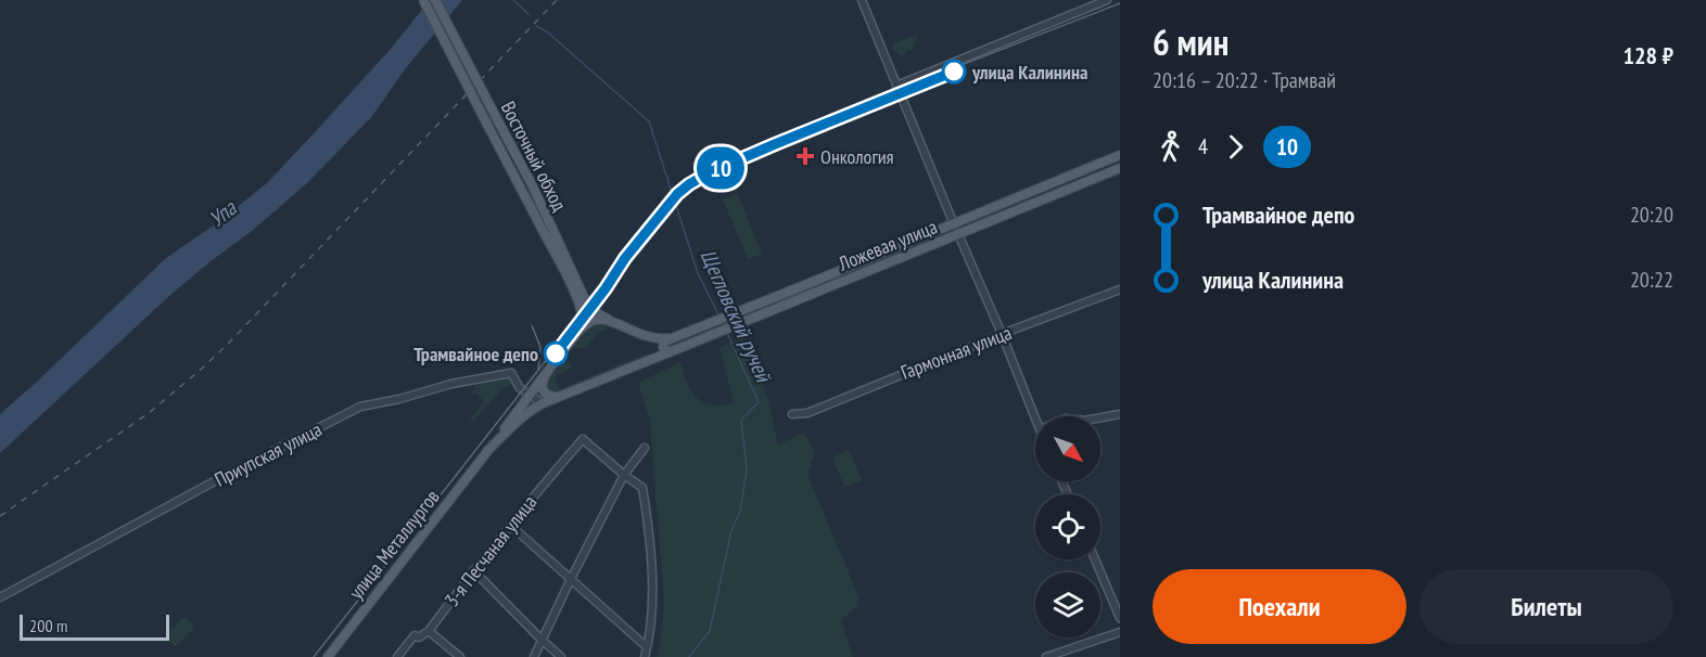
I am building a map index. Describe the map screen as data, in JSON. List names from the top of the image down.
{
  "streets": {
    "main road": ["Восточный обход", "Ложевая улица", "улица Металлургов"],
    "street": ["Гармонная улица", "Приупская улица", "3-я Песчаная улица"]
  },
  "crossings": [
    ["Восточный обход", "Ложевая улица"],
    ["Ложевая улица", "улица Металлургов"],
    ["Приупская улица", "улица Металлургов"]
  ],
  "water": ["Упа", "Щегловский ручей"],
  "places": {
    "other": ["улица Калинина", "Трамвайное депо"],
    "health": ["Онкология"]
  },
  "lines": ["tram line 10"],
  "scale_bar": "200 m",
  "north": "bottom right",
  "page": {
    "on_map": "10",
    "heading": ["6 мин", "20:16 – 20:22 · Трамвай", "128 ₽"],
    "legs": ["4", "10"],
    "list": [
      {
        "name": "Трамвайное депо",
        "value": "20:20"
      },
      {
        "name": "улица Калинина",
        "value": "20:22"
      }
    ],
    "buttons": ["Поехали", "Билеты"],
    "scale": "200 m"
  }
}
